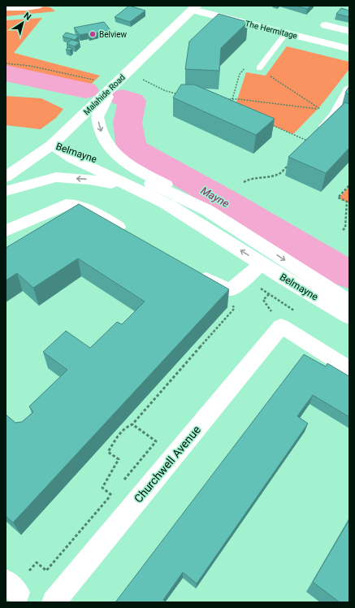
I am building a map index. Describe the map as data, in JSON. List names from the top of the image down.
{
  "streets": {
    "street": [
      "The Hermitage",
      "Malahide Road",
      "Belmayne",
      "Churchwell Avenue"
    ]
  },
  "crossings": [
    ["The Hermitage", "Malahide Road"],
    ["Malahide Road", "Belmayne"]
  ],
  "water": ["Mayne"],
  "places": ["Belview"],
  "north": "top right"
}
